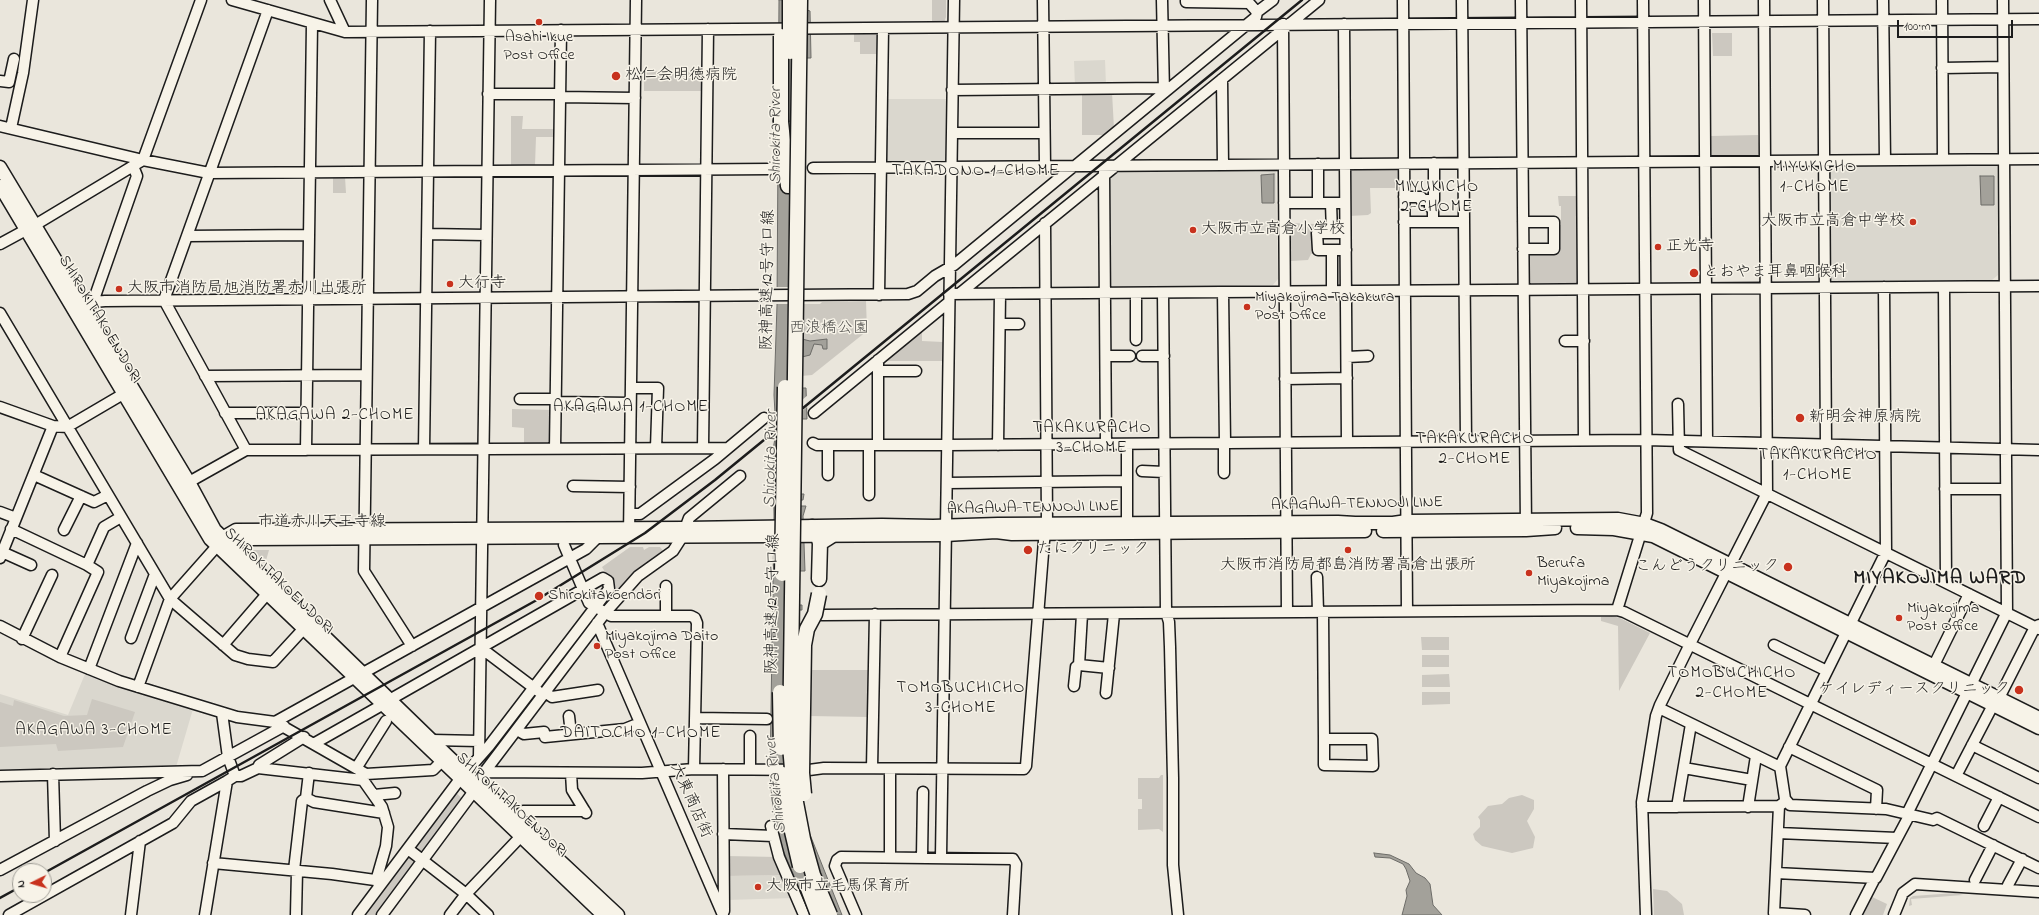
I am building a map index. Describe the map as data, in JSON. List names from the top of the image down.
{
  "streets": {
    "highway": ["阪神高速12号守口線"],
    "main road": ["SHIROKITAKOENDORI", "AKAGAWA-TENNOJI LINE", "市道赤川天王寺線"],
    "street": ["大東商店街"]
  },
  "crossings": [
    ["SHIROKITAKOENDORI", "市道赤川天王寺線"],
    ["AKAGAWA-TENNOJI LINE", "市道赤川天王寺線"]
  ],
  "districts": [
    "MIYUKICHO 1-CHOME",
    "TAKADONO 1-CHOME",
    "MIYUKICHO 2-CHOME",
    "AKAGAWA 1-CHOME",
    "AKAGAWA 2-CHOME",
    "TAKAKURACHO 3-CHOME",
    "TAKAKURACHO 2-CHOME",
    "TAKAKURACHO 1-CHOME",
    "MIYAKOJIMA WARD",
    "TOMOBUCHICHO 2-CHOME",
    "TOMOBUCHICHO 3-CHOME",
    "AKAGAWA 3-CHOME",
    "DAITOCHO 1-CHOME"
  ],
  "water": ["Shirokita River"],
  "parks": ["西浪橋公園"],
  "places": [
    "Asahi Ikue Post Office",
    "松仁会明徳病院",
    "大阪市立高倉中学校",
    "大阪市立高倉小学校",
    "正光寺",
    "とおやま耳鼻咽喉科",
    "大行寺",
    "大阪市消防局旭消防署赤川出張所",
    "Miyakojima Takakura Post Office",
    "新明会神原病院",
    "たにクリニック",
    "大阪市消防局都島消防署高倉出張所",
    "こんどうクリニック",
    "Berufa Miyakojima",
    "Shirokitakōendōri",
    "Miyakojima Post Office",
    "Miyakojima Daito Post Office",
    "ケイレディースクリニック",
    "大阪市立毛馬保育所"
  ],
  "scale_bar": "100 m",
  "north": "left"
}
